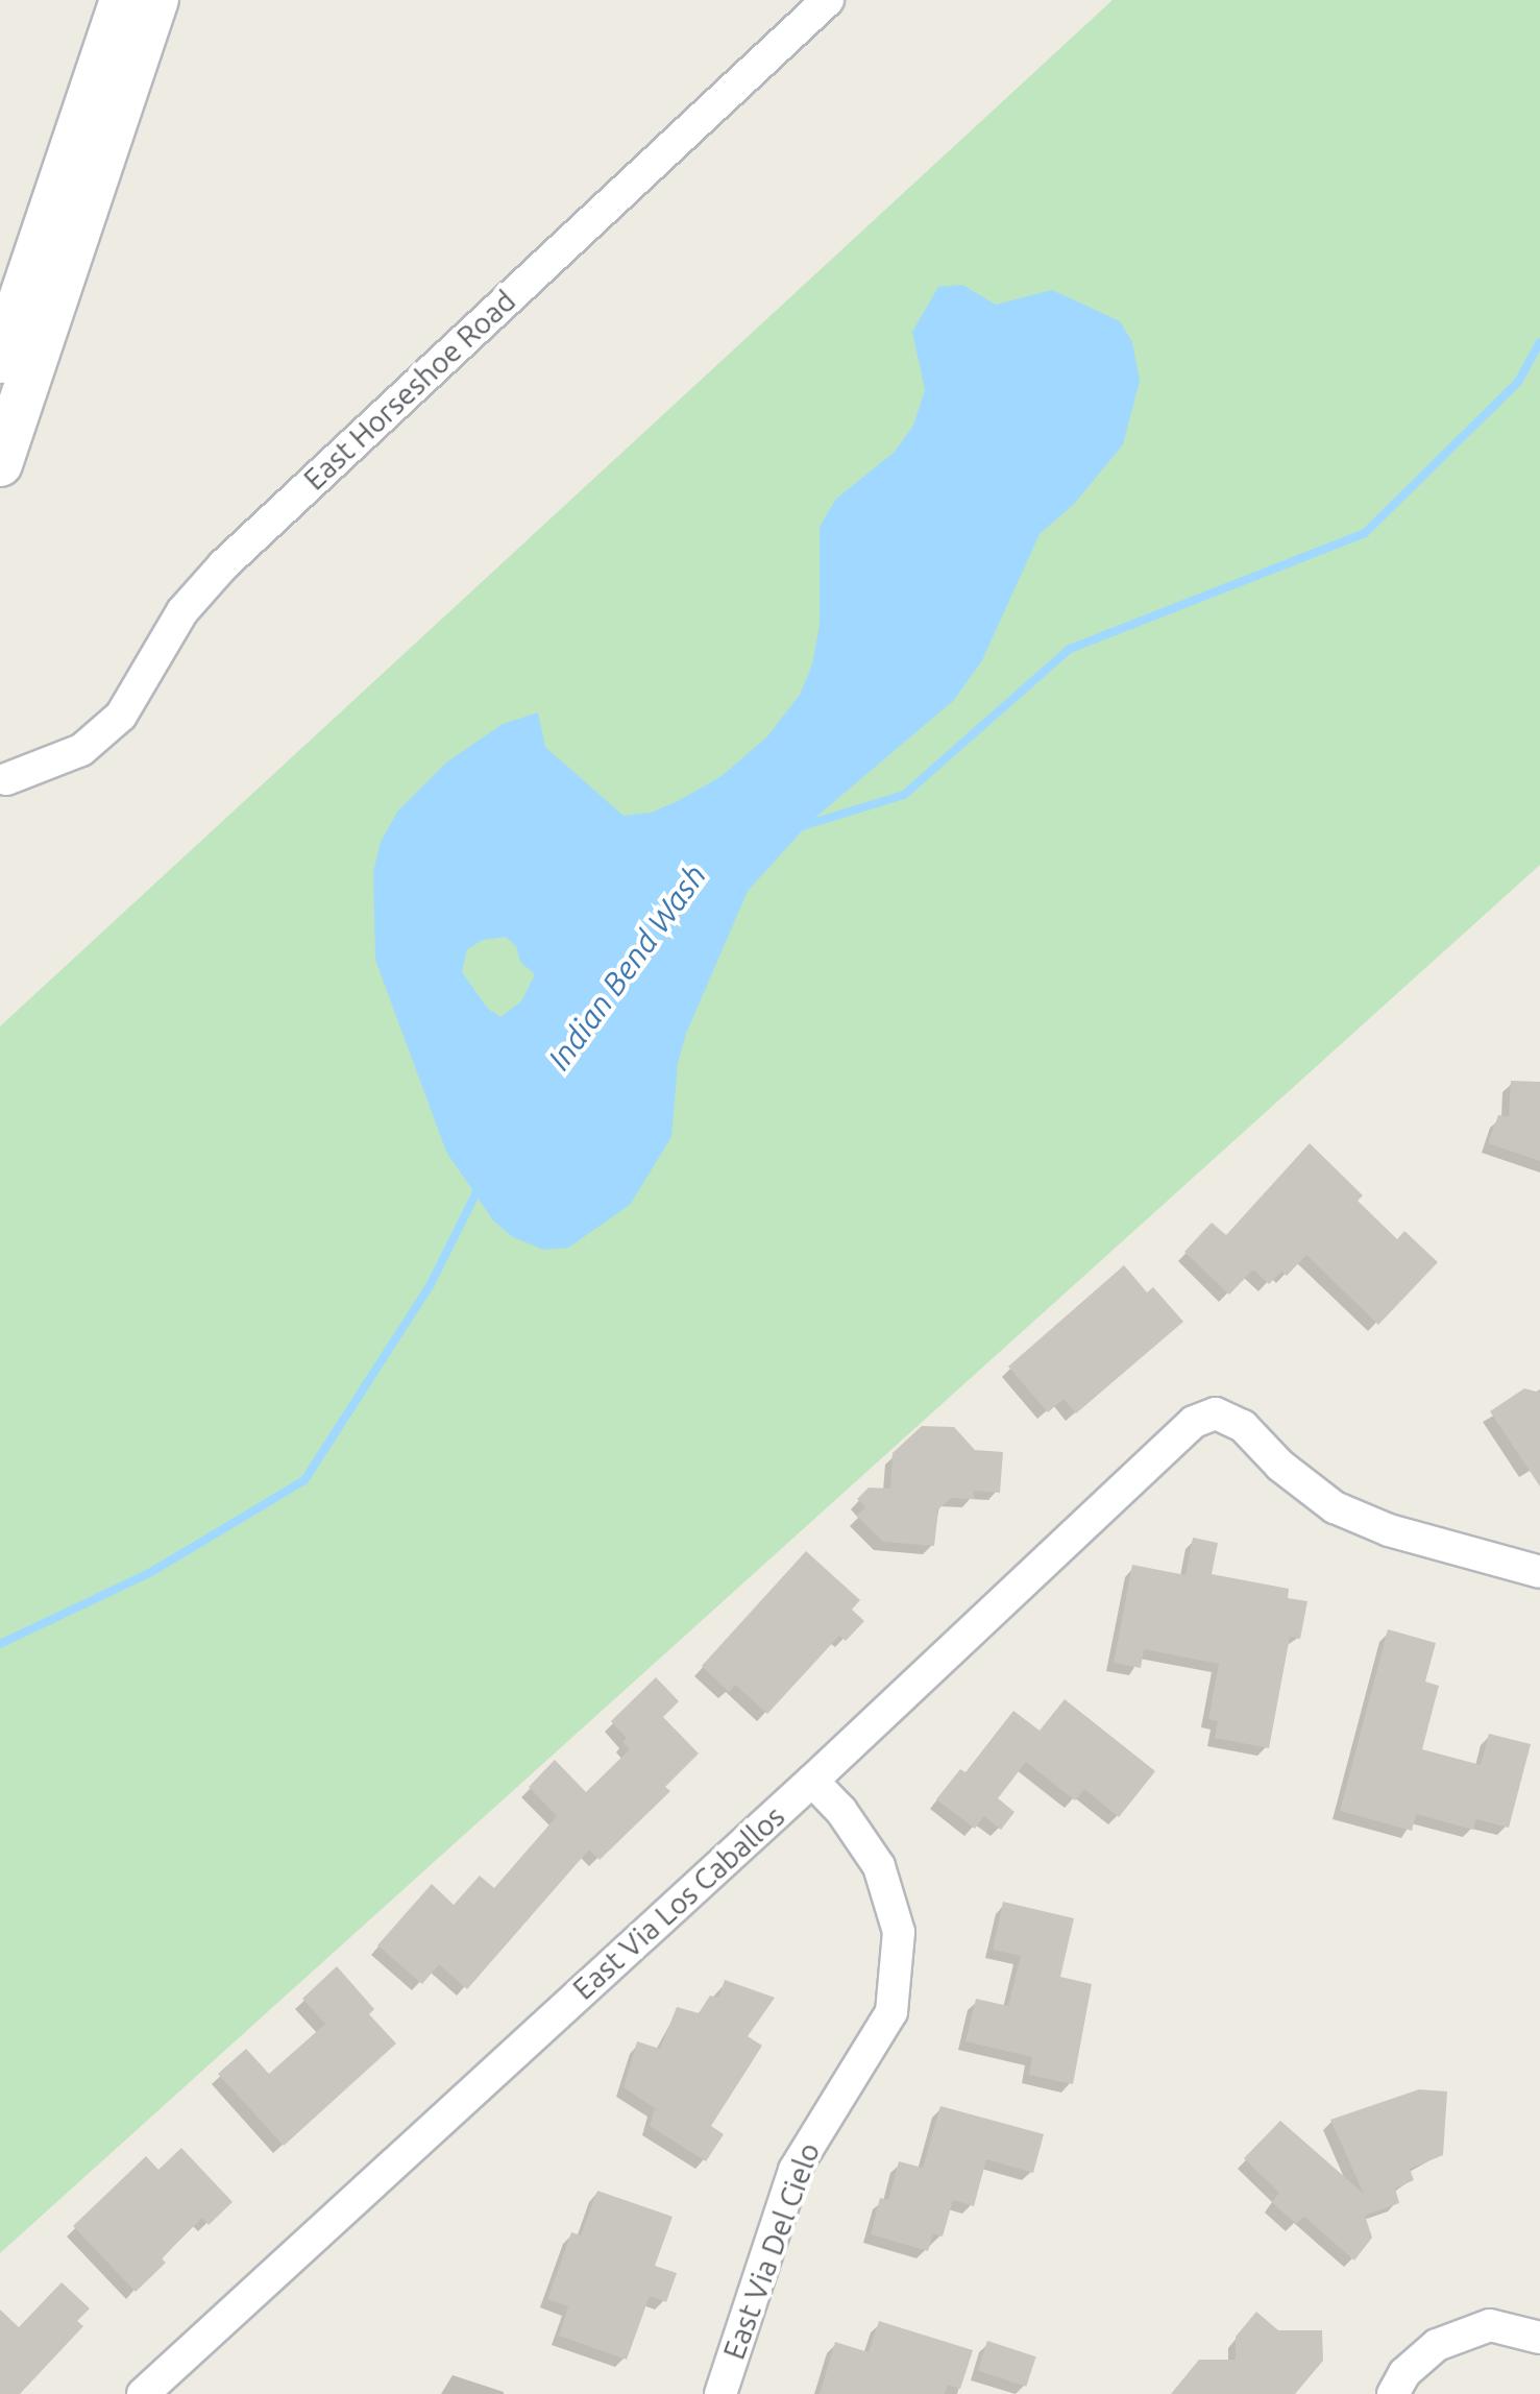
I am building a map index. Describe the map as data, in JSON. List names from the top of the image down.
{
  "streets": {
    "street": ["East Horseshoe Road", "East Via Los Caballos", "East Via Del Cielo"]
  },
  "crossings": [
    ["East Via Los Caballos", "East Via Del Cielo"]
  ],
  "water": ["Indian Bend Wash"]
}
